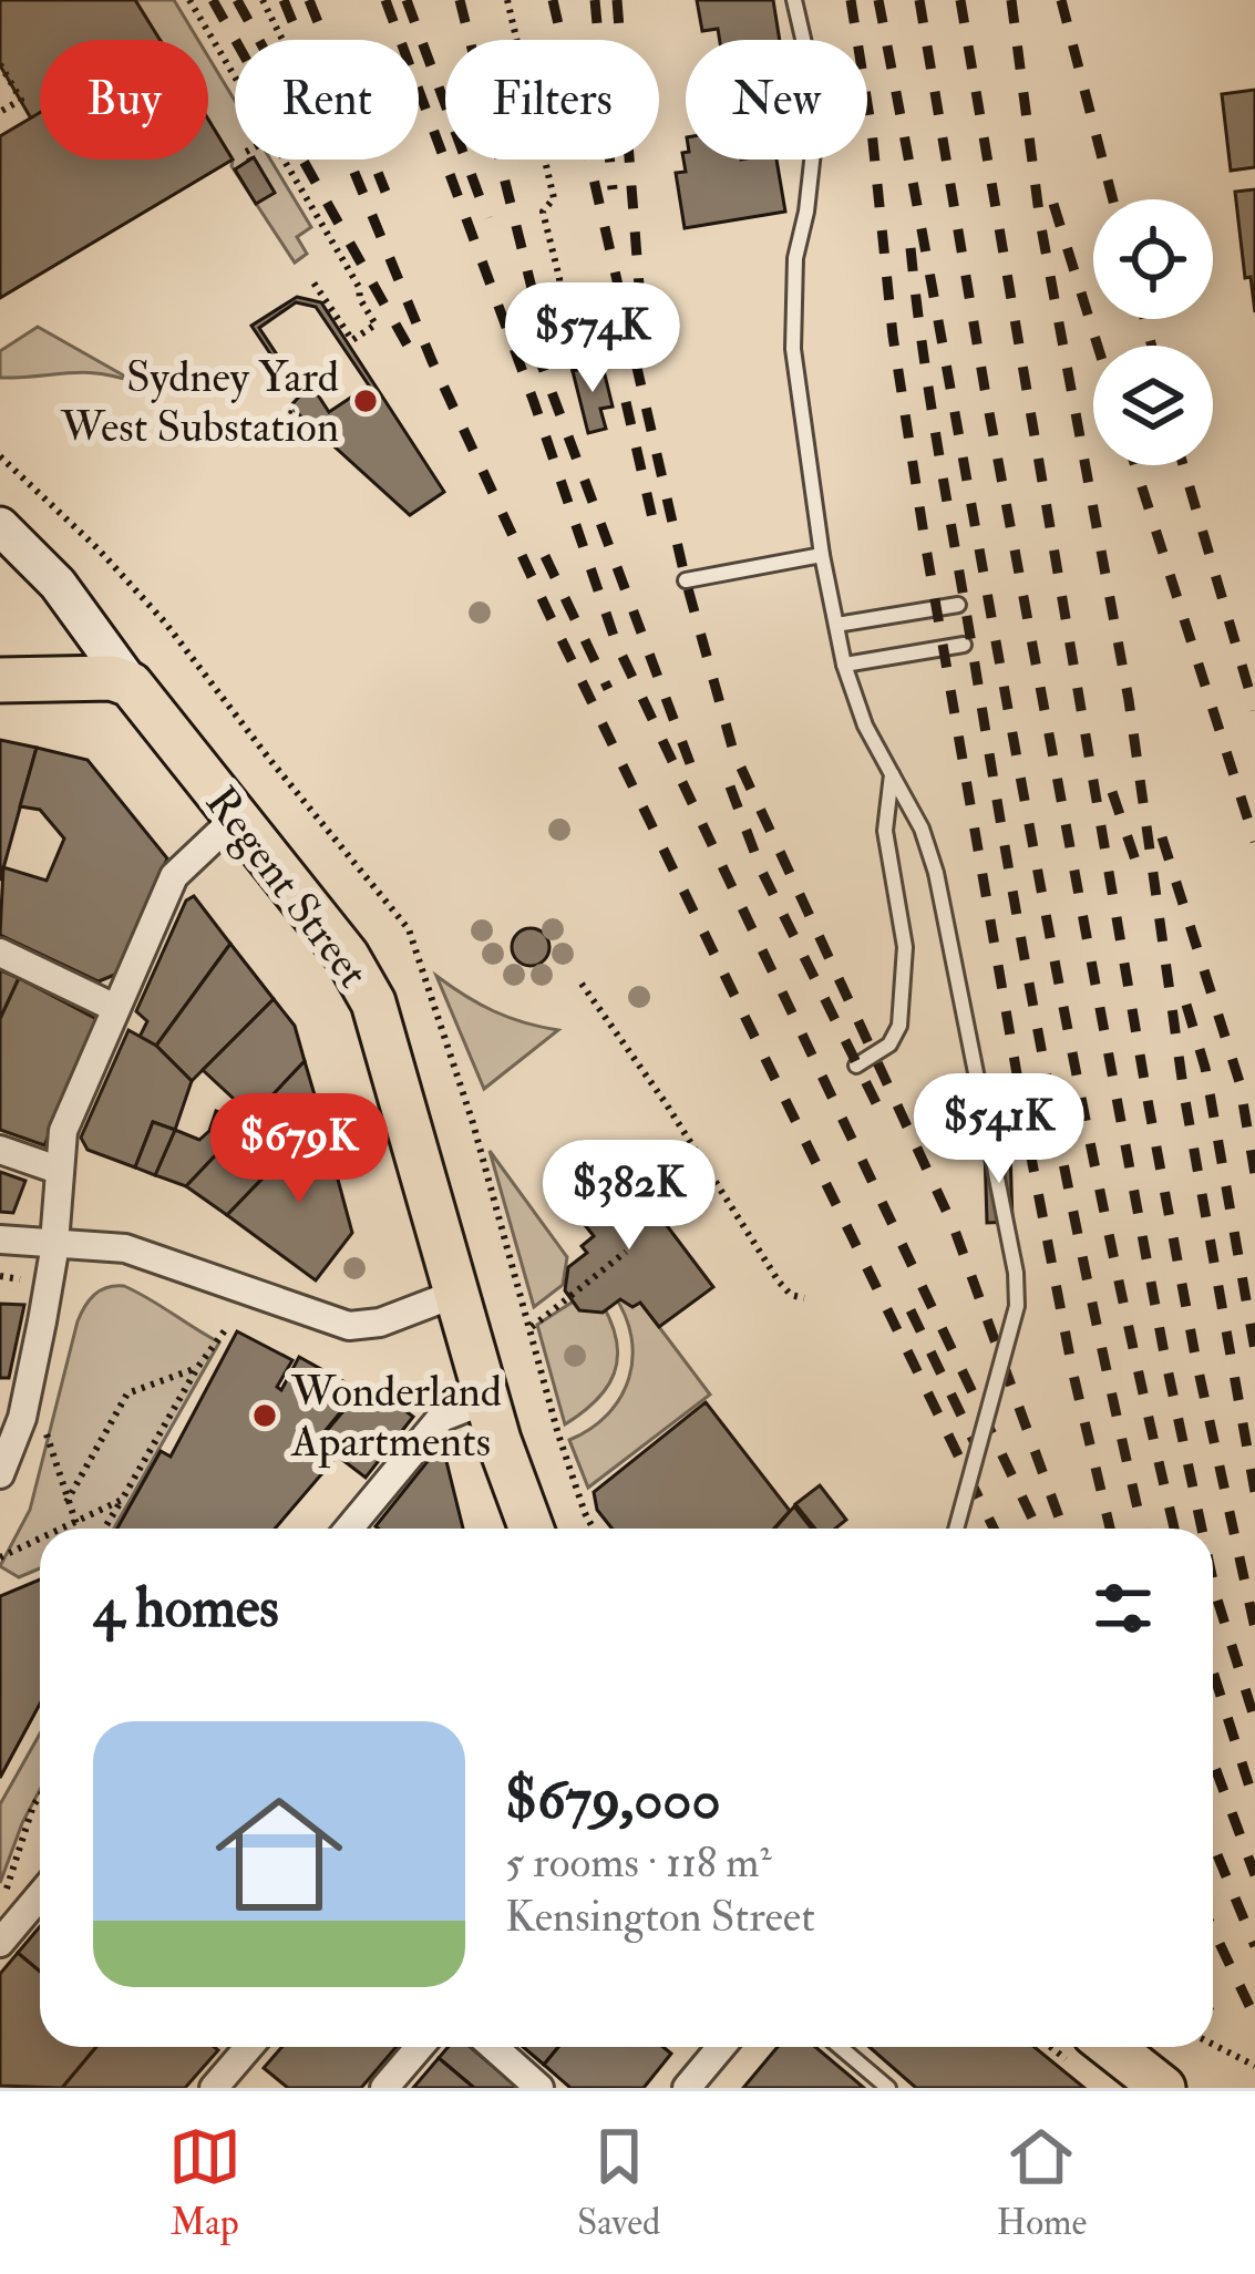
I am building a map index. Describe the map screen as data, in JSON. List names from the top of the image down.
{
  "streets": {
    "main road": ["Regent Street"]
  },
  "places": ["Sydney Yard West Substation", "Wonderland Apartments"],
  "page": {
    "chip": [
      "Buy",
      "Rent",
      "Filters",
      "New"
    ],
    "price": [
      "$574K",
      "$541K",
      "$679K",
      "$382K"
    ],
    "heading": "4 homes",
    "list": [
      {
        "name": "$679,000",
        "note": "5 rooms · 118 m² · Kensington Street"
      }
    ],
    "tabs": ["Map", "Saved", "Home"]
  }
}
